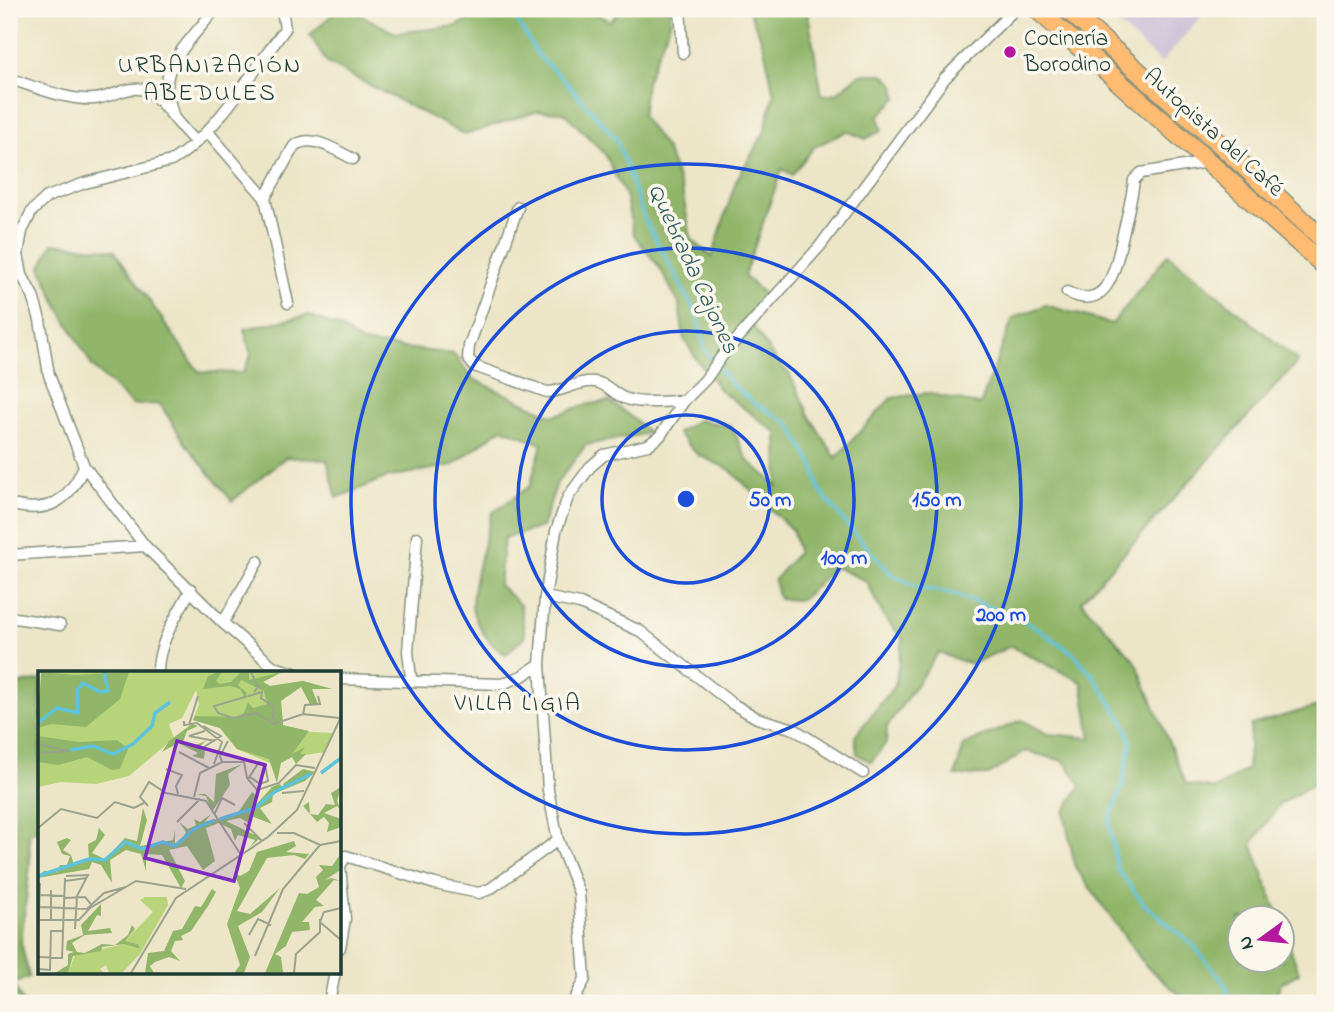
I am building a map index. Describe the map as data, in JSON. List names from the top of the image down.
{
  "streets": {
    "highway": ["Autopista del Café"]
  },
  "districts": ["URBANIZACIÓN ABEDULES", "VILLA LIGIA"],
  "water": ["Quebrada Cajones"],
  "places": ["Cocinería Borodino"],
  "north": "left",
  "rings": [
    "50 m",
    "150 m",
    "100 m",
    "200 m"
  ]
}
